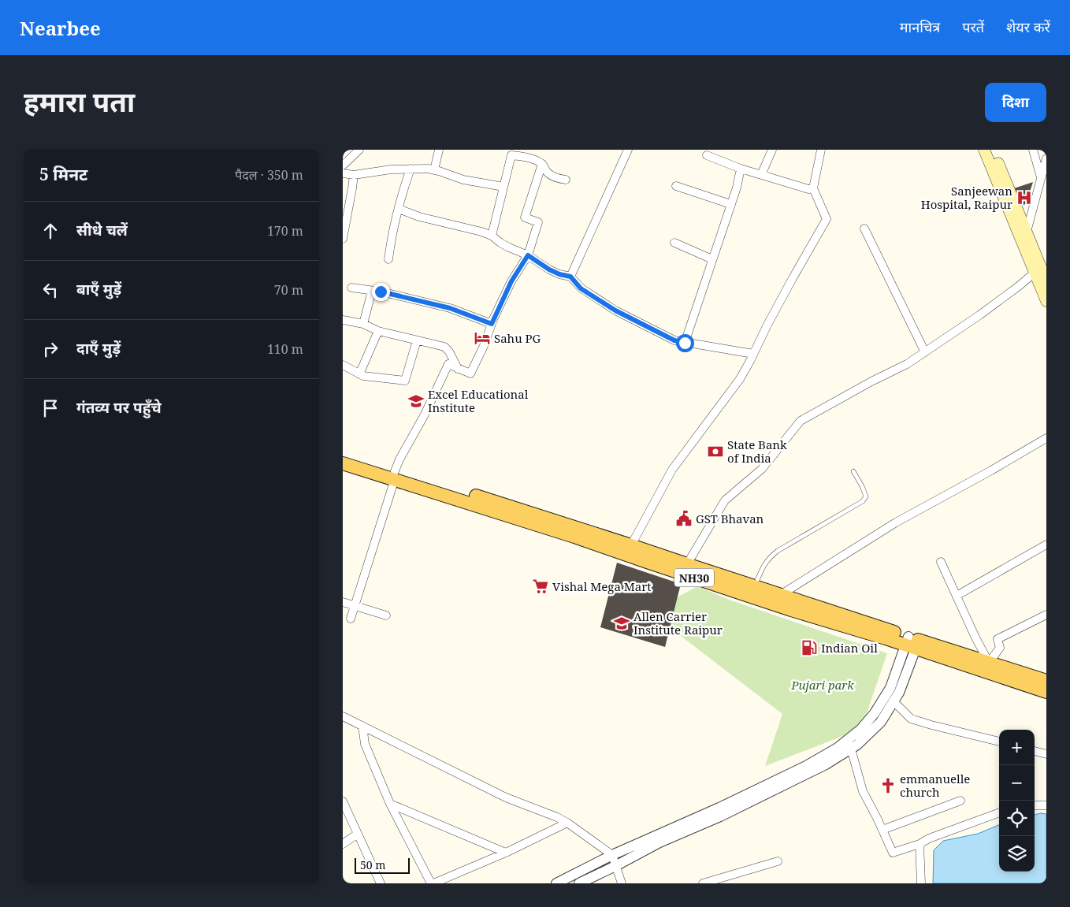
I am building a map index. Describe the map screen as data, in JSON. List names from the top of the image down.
{
  "streets": {
    "main road": ["NH30"]
  },
  "parks": ["Pujari park"],
  "places": {
    "hospital": ["Sanjeewan Hospital, Raipur"],
    "hotel": ["Sahu PG"],
    "school or university": ["Excel Educational Institute", "Allen Carrier Institute Raipur"],
    "bank": ["State Bank of India"],
    "public building": ["GST Bhavan"],
    "supermarket": ["Vishal Mega Mart"],
    "fuel station": ["Indian Oil"],
    "church": ["emmanuelle church"]
  },
  "scale_bar": "50 m",
  "page": {
    "header": "Nearbee",
    "nav": ["मानचित्र", "परतें", "शेयर करें"],
    "title": "हमारा पता",
    "buttons": "दिशा",
    "heading": ["5 मिनट", "पैदल · 350 m"],
    "list": [
      ["सीधे चलें", "170 m"],
      ["बाएँ मुड़ें", "70 m"],
      ["दाएँ मुड़ें", "110 m"],
      "गंतव्य पर पहुँचे"
    ],
    "map_buttons": ["+", "−"],
    "scale": "50 m"
  }
}
